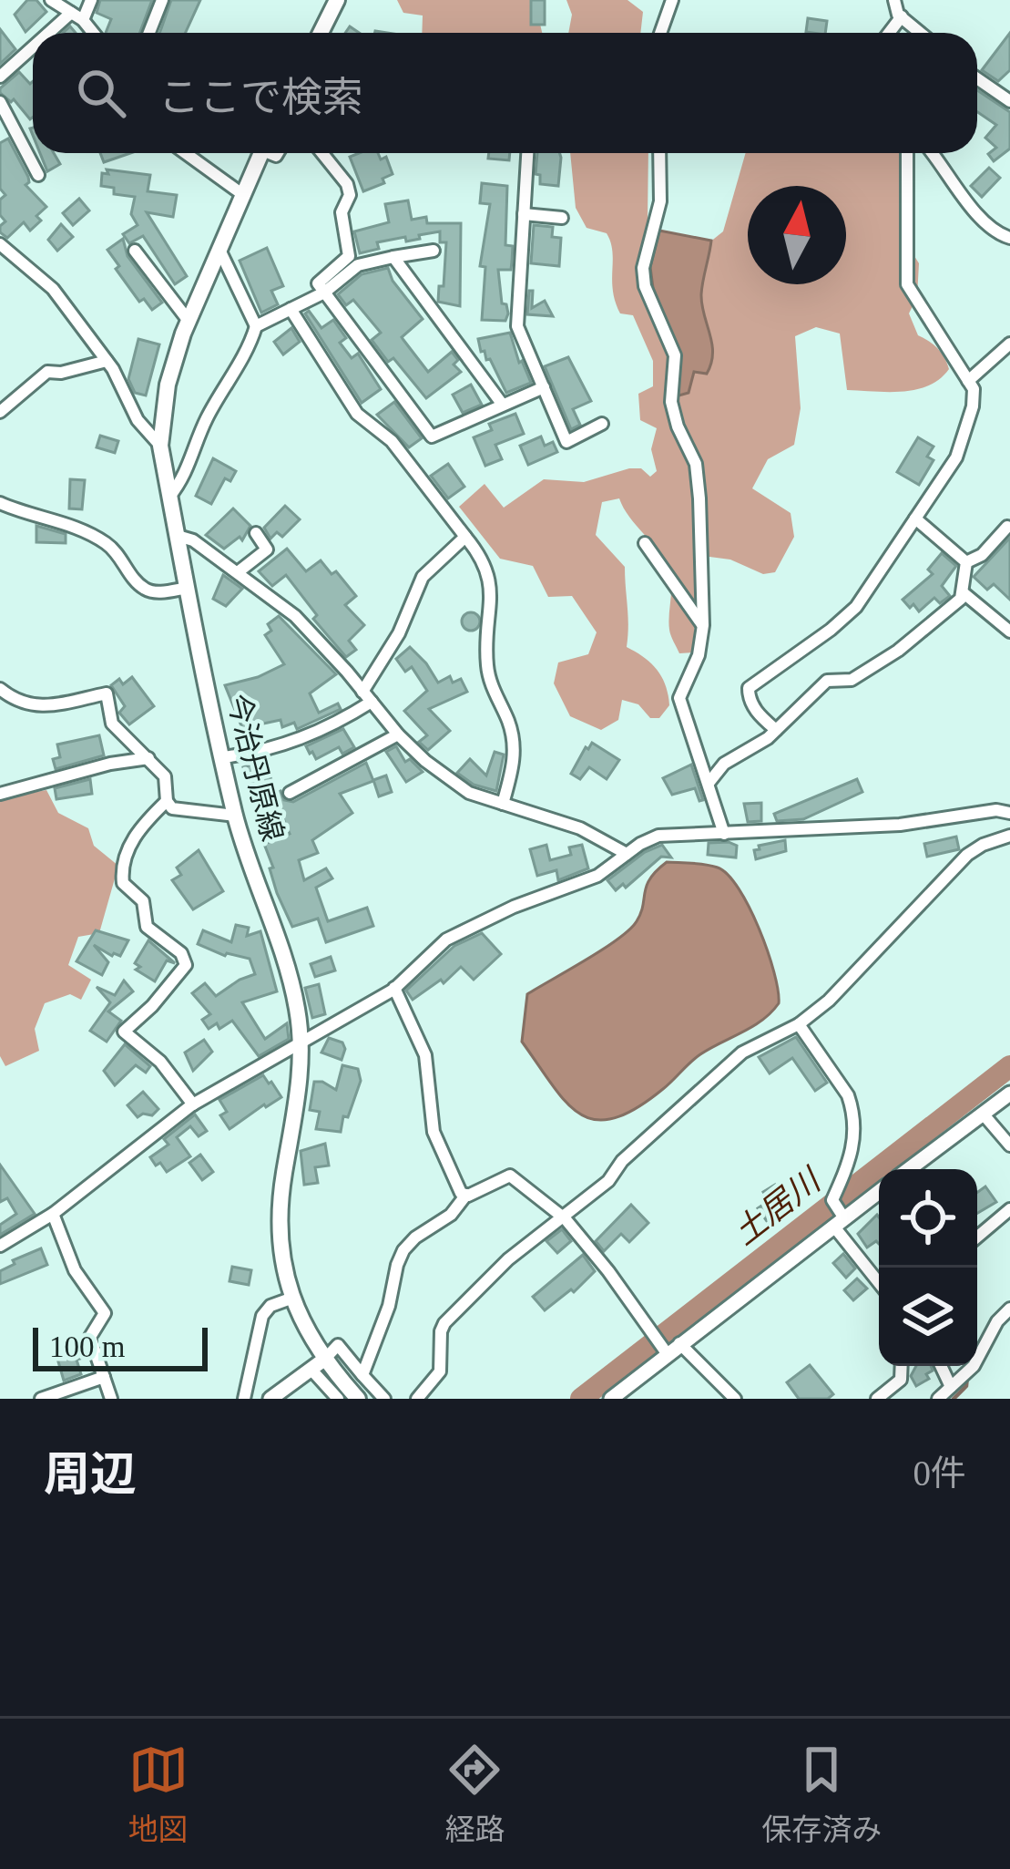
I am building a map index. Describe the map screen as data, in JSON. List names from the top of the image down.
{
  "streets": {
    "main road": ["今治丹原線"]
  },
  "water": ["土居川"],
  "scale_bar": "100 m",
  "north": "top",
  "page": {
    "search": "ここで検索",
    "scale": "100 m",
    "heading": ["周辺", "0件"],
    "nav": ["地図", "経路", "保存済み"]
  }
}
